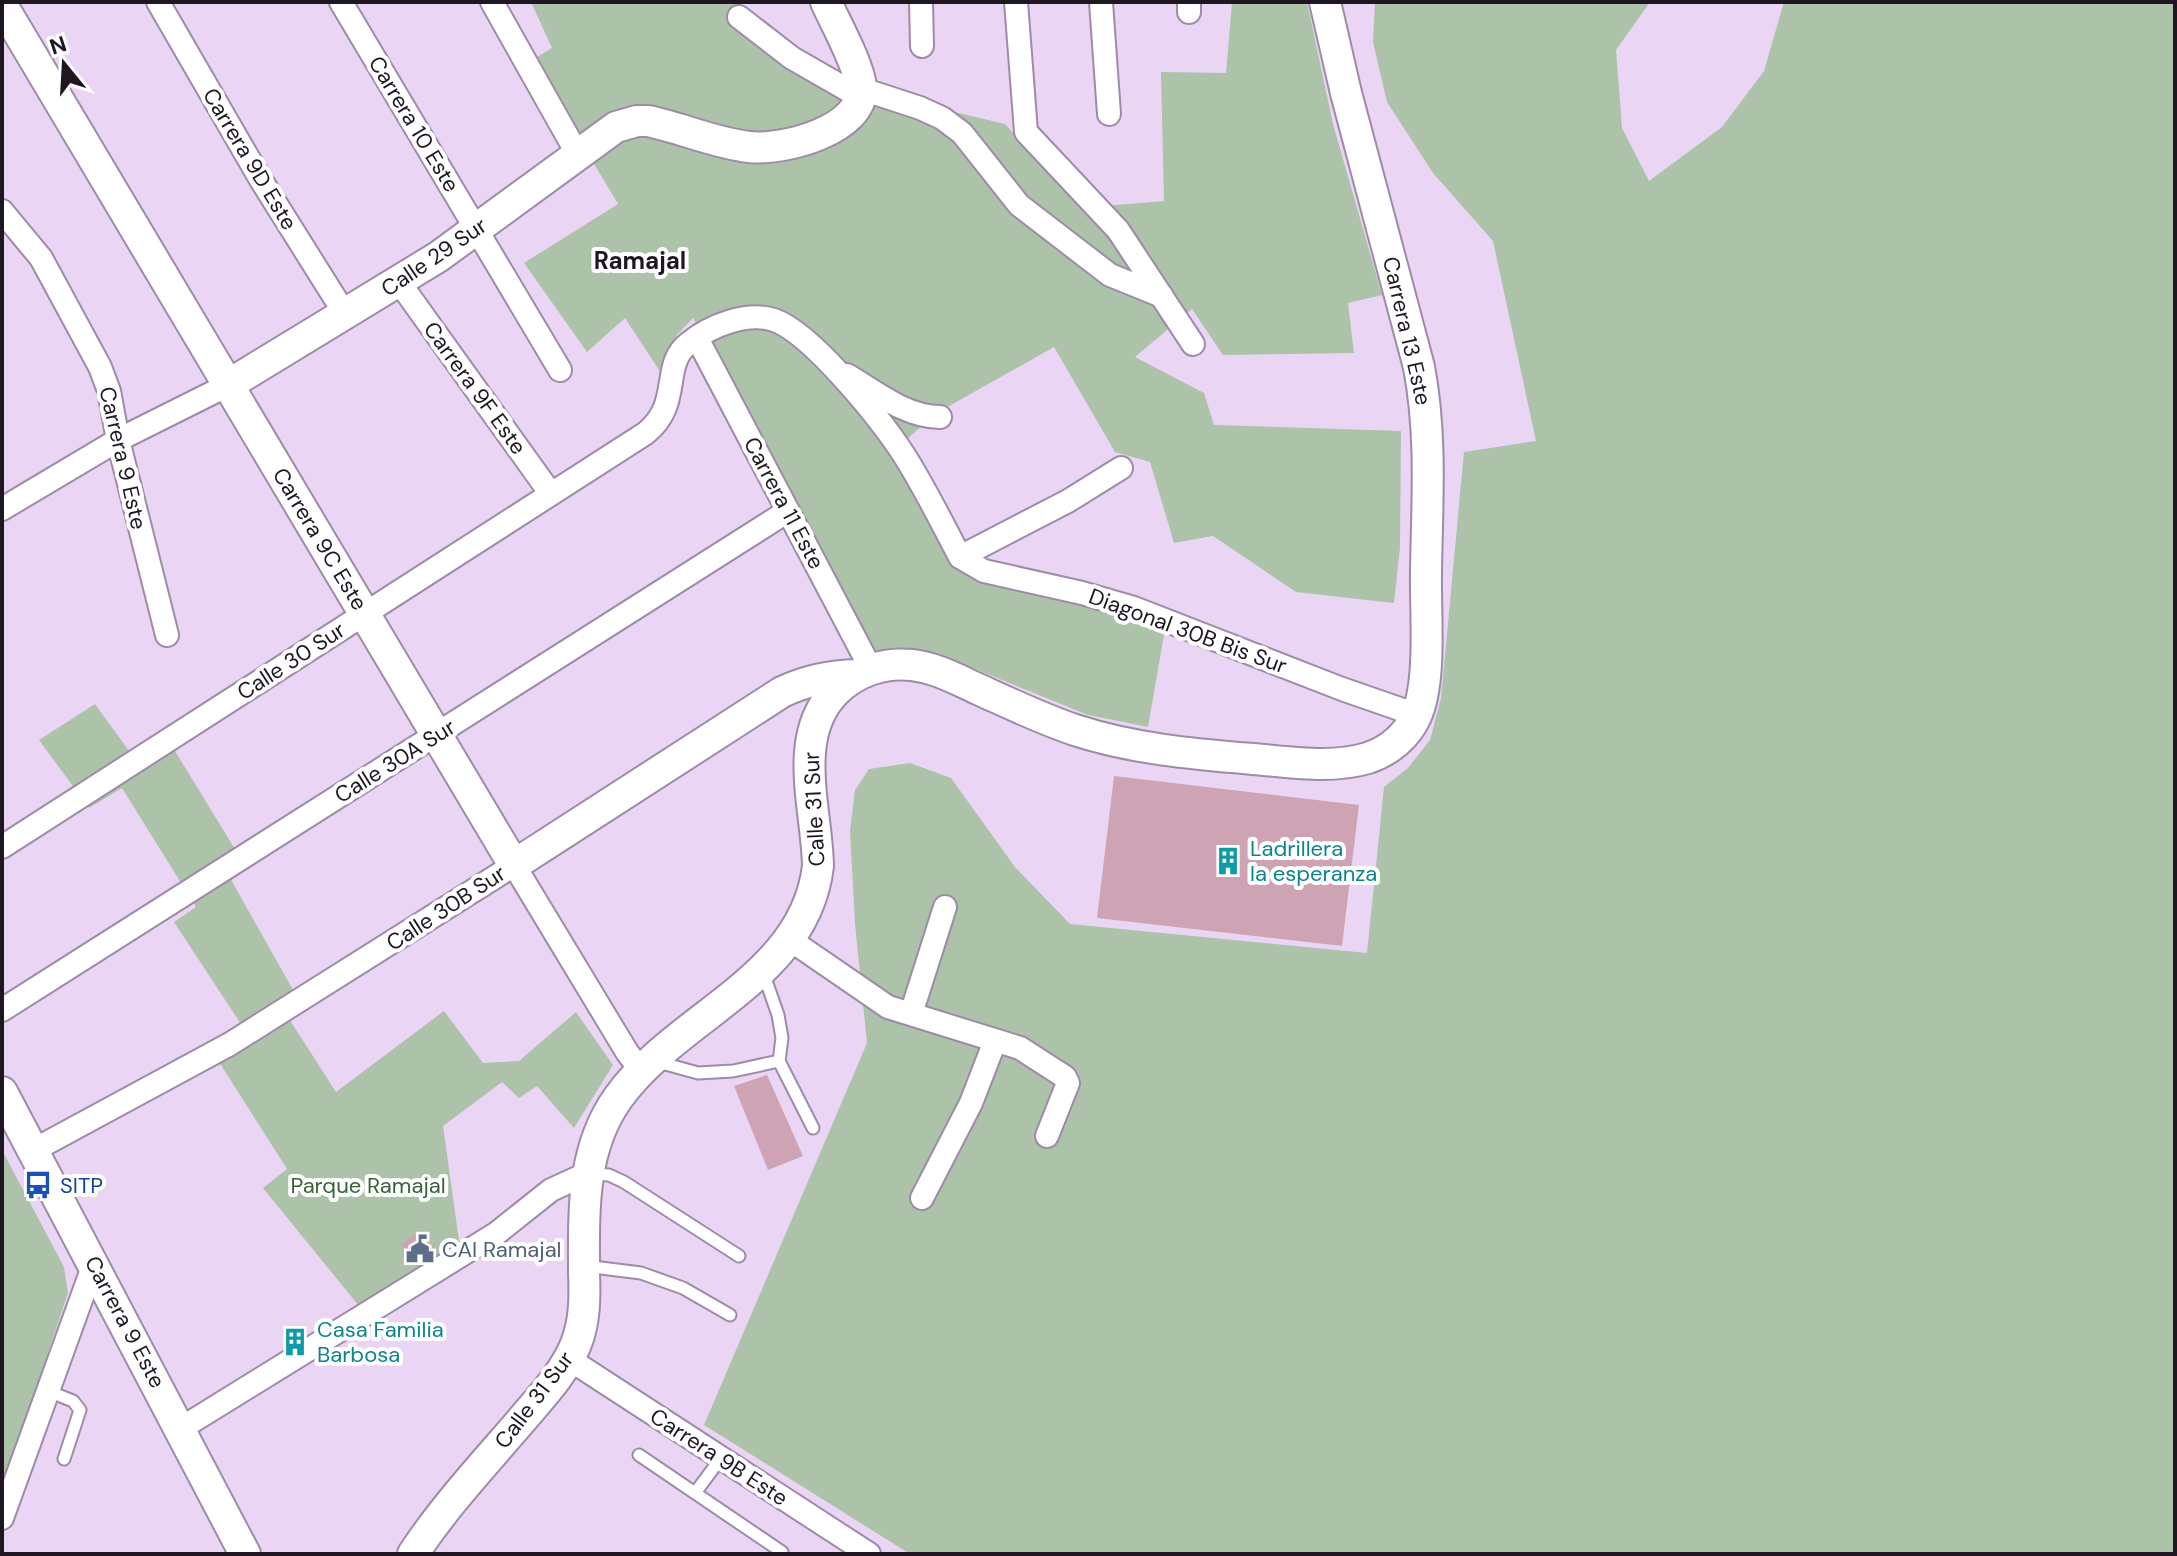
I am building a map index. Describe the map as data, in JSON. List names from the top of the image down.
{
  "streets": {
    "street": [
      "Carrera 10 Este",
      "Carrera 9D Este",
      "Calle 29 Sur",
      "Carrera 13 Este",
      "Carrera 9F Este",
      "Carrera 9 Este",
      "Carrera 11 Este",
      "Carrera 9C Este",
      "Diagonal 30B Bis Sur",
      "Calle 30 Sur",
      "Calle 30A Sur",
      "Calle 31 Sur",
      "Calle 30B Sur",
      "Carrera 9B Este"
    ]
  },
  "crossings": [
    ["Carrera 10 Este", "Calle 29 Sur"],
    ["Carrera 9D Este", "Calle 29 Sur"],
    ["Calle 29 Sur", "Carrera 9F Este"],
    ["Calle 29 Sur", "Carrera 9 Este"],
    ["Calle 29 Sur", "Carrera 9C Este"],
    ["Carrera 13 Este", "Diagonal 30B Bis Sur"],
    ["Carrera 9F Este", "Calle 30 Sur"],
    ["Carrera 9 Este", "Calle 30B Sur"],
    ["Carrera 11 Este", "Calle 30 Sur"],
    ["Carrera 11 Este", "Calle 30A Sur"],
    ["Carrera 11 Este", "Calle 31 Sur"],
    ["Carrera 11 Este", "Calle 30B Sur"],
    ["Carrera 9C Este", "Calle 30 Sur"],
    ["Carrera 9C Este", "Calle 30A Sur"],
    ["Carrera 9C Este", "Calle 31 Sur"],
    ["Carrera 9C Este", "Calle 30B Sur"],
    ["Calle 31 Sur", "Calle 30B Sur"],
    ["Calle 31 Sur", "Carrera 9B Este"]
  ],
  "districts": ["Ramajal"],
  "parks": ["Parque Ramajal"],
  "places": {
    "building": ["Ladrillera la esperanza", "Casa Familia Barbosa"],
    "bus stop": ["SITP"],
    "public building": ["CAI Ramajal"]
  },
  "north": "top"
}
